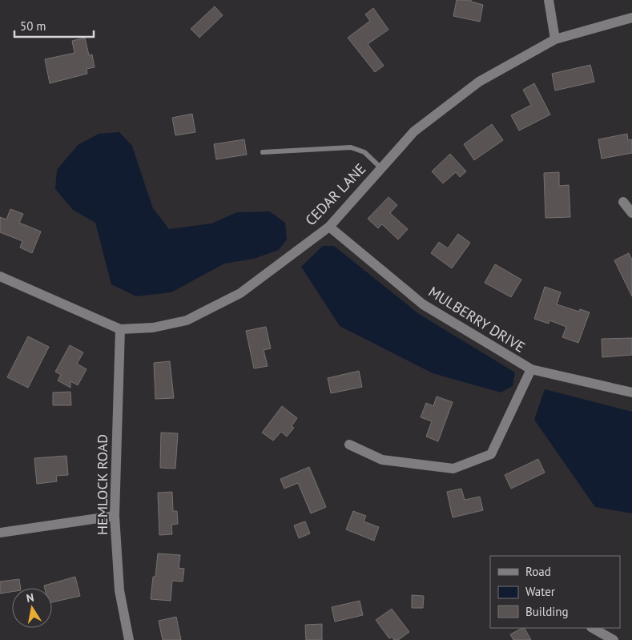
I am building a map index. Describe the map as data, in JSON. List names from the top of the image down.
{
  "streets": {
    "street": ["CEDAR LANE", "MULBERRY DRIVE", "HEMLOCK ROAD"]
  },
  "crossings": [
    ["CEDAR LANE", "MULBERRY DRIVE"],
    ["CEDAR LANE", "HEMLOCK ROAD"]
  ],
  "legend": ["Road", "Water", "Building"],
  "scale_bar": "50 m",
  "north": "top"
}
